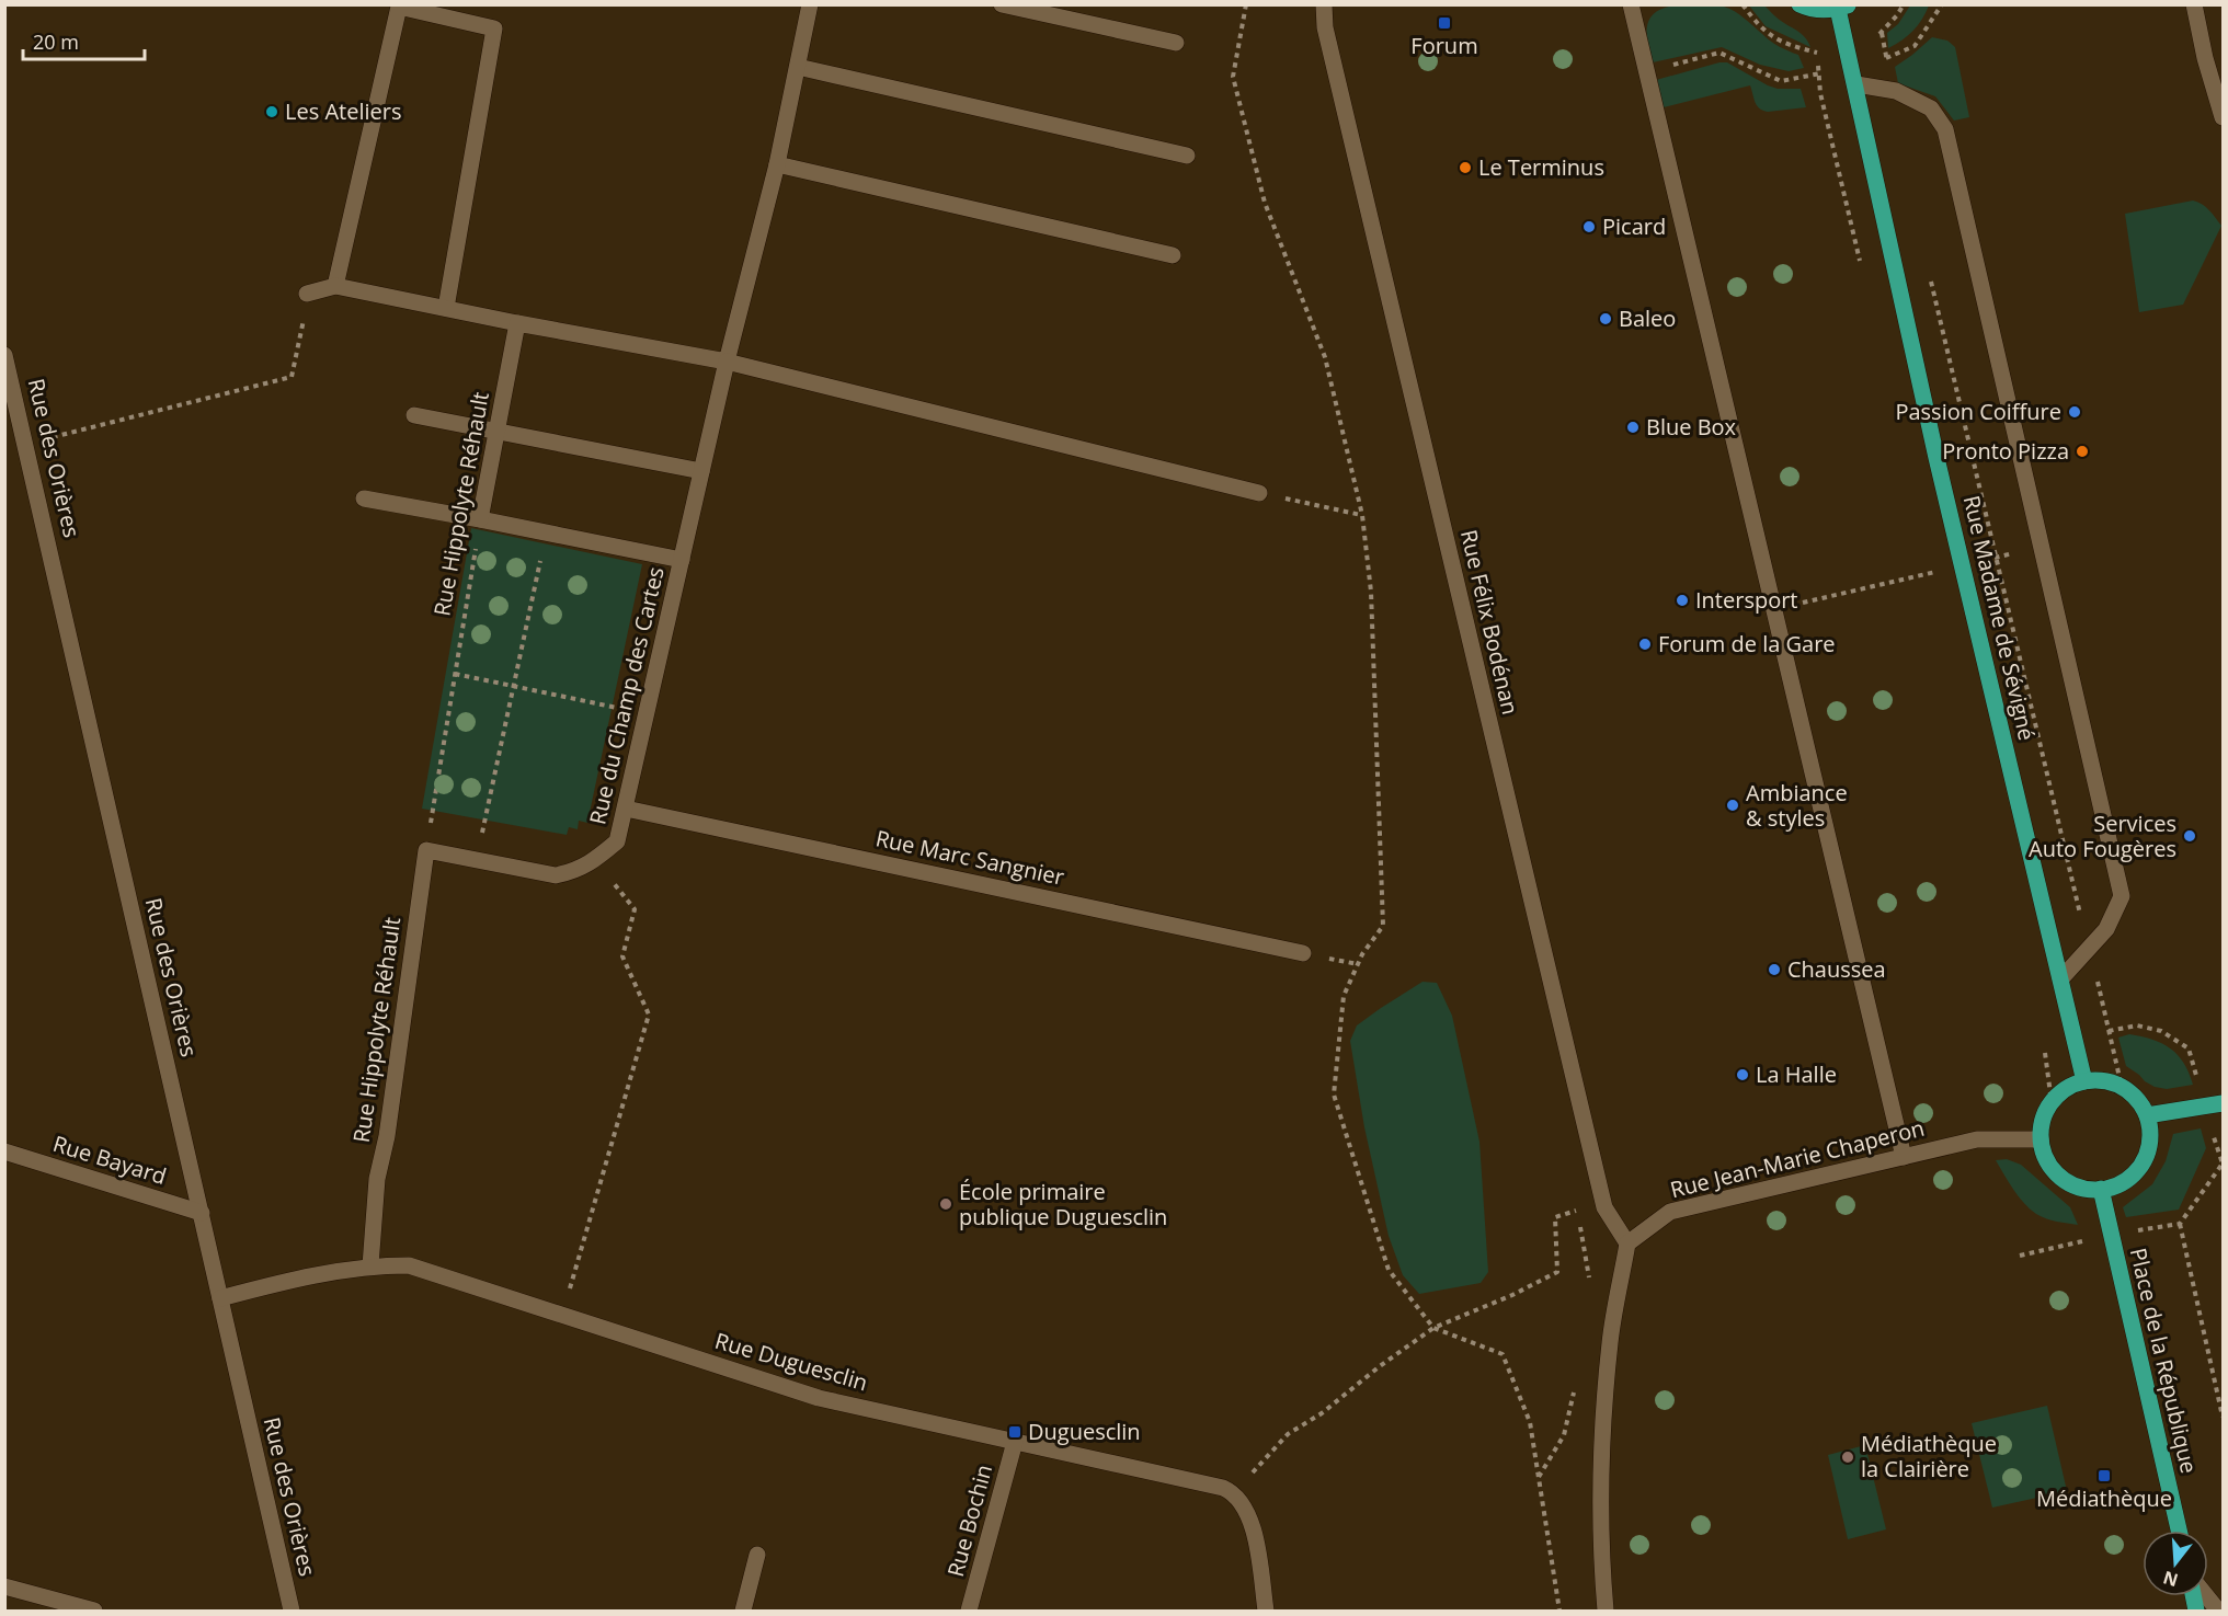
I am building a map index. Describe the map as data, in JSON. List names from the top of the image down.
{
  "streets": {
    "main road": ["Rue Madame de Sévigné", "Place de la République"],
    "street": [
      "Rue des Orières",
      "Rue Hippolyte Réhault",
      "Rue Félix Bodénan",
      "Rue du Champ des Cartes",
      "Rue Marc Sangnier",
      "Rue Jean-Marie Chaperon",
      "Rue Bayard",
      "Rue Duguesclin",
      "Rue Bochin"
    ]
  },
  "crossings": [
    ["Rue des Orières", "Rue Bayard"],
    ["Rue des Orières", "Rue Duguesclin"],
    ["Rue Hippolyte Réhault", "Rue du Champ des Cartes"],
    ["Rue Hippolyte Réhault", "Rue Duguesclin"],
    ["Rue Madame de Sévigné", "Rue Jean-Marie Chaperon"],
    ["Rue Madame de Sévigné", "Place de la République"],
    ["Rue Félix Bodénan", "Rue Jean-Marie Chaperon"],
    ["Rue du Champ des Cartes", "Rue Marc Sangnier"],
    ["Rue Jean-Marie Chaperon", "Place de la République"],
    ["Rue Duguesclin", "Rue Bochin"]
  ],
  "places": {
    "transit": ["Forum", "Duguesclin", "Médiathèque"],
    "other": [
      "Les Ateliers",
      "Le Terminus",
      "Picard",
      "Baleo",
      "Passion Coiffure",
      "Blue Box",
      "Pronto Pizza",
      "Intersport",
      "Forum de la Gare",
      "Ambiance & styles",
      "Services Auto Fougères",
      "Chaussea",
      "La Halle",
      "École primaire publique Duguesclin",
      "Médiathèque la Clairière"
    ]
  },
  "scale_bar": "20 m",
  "north": "bottom"
}
